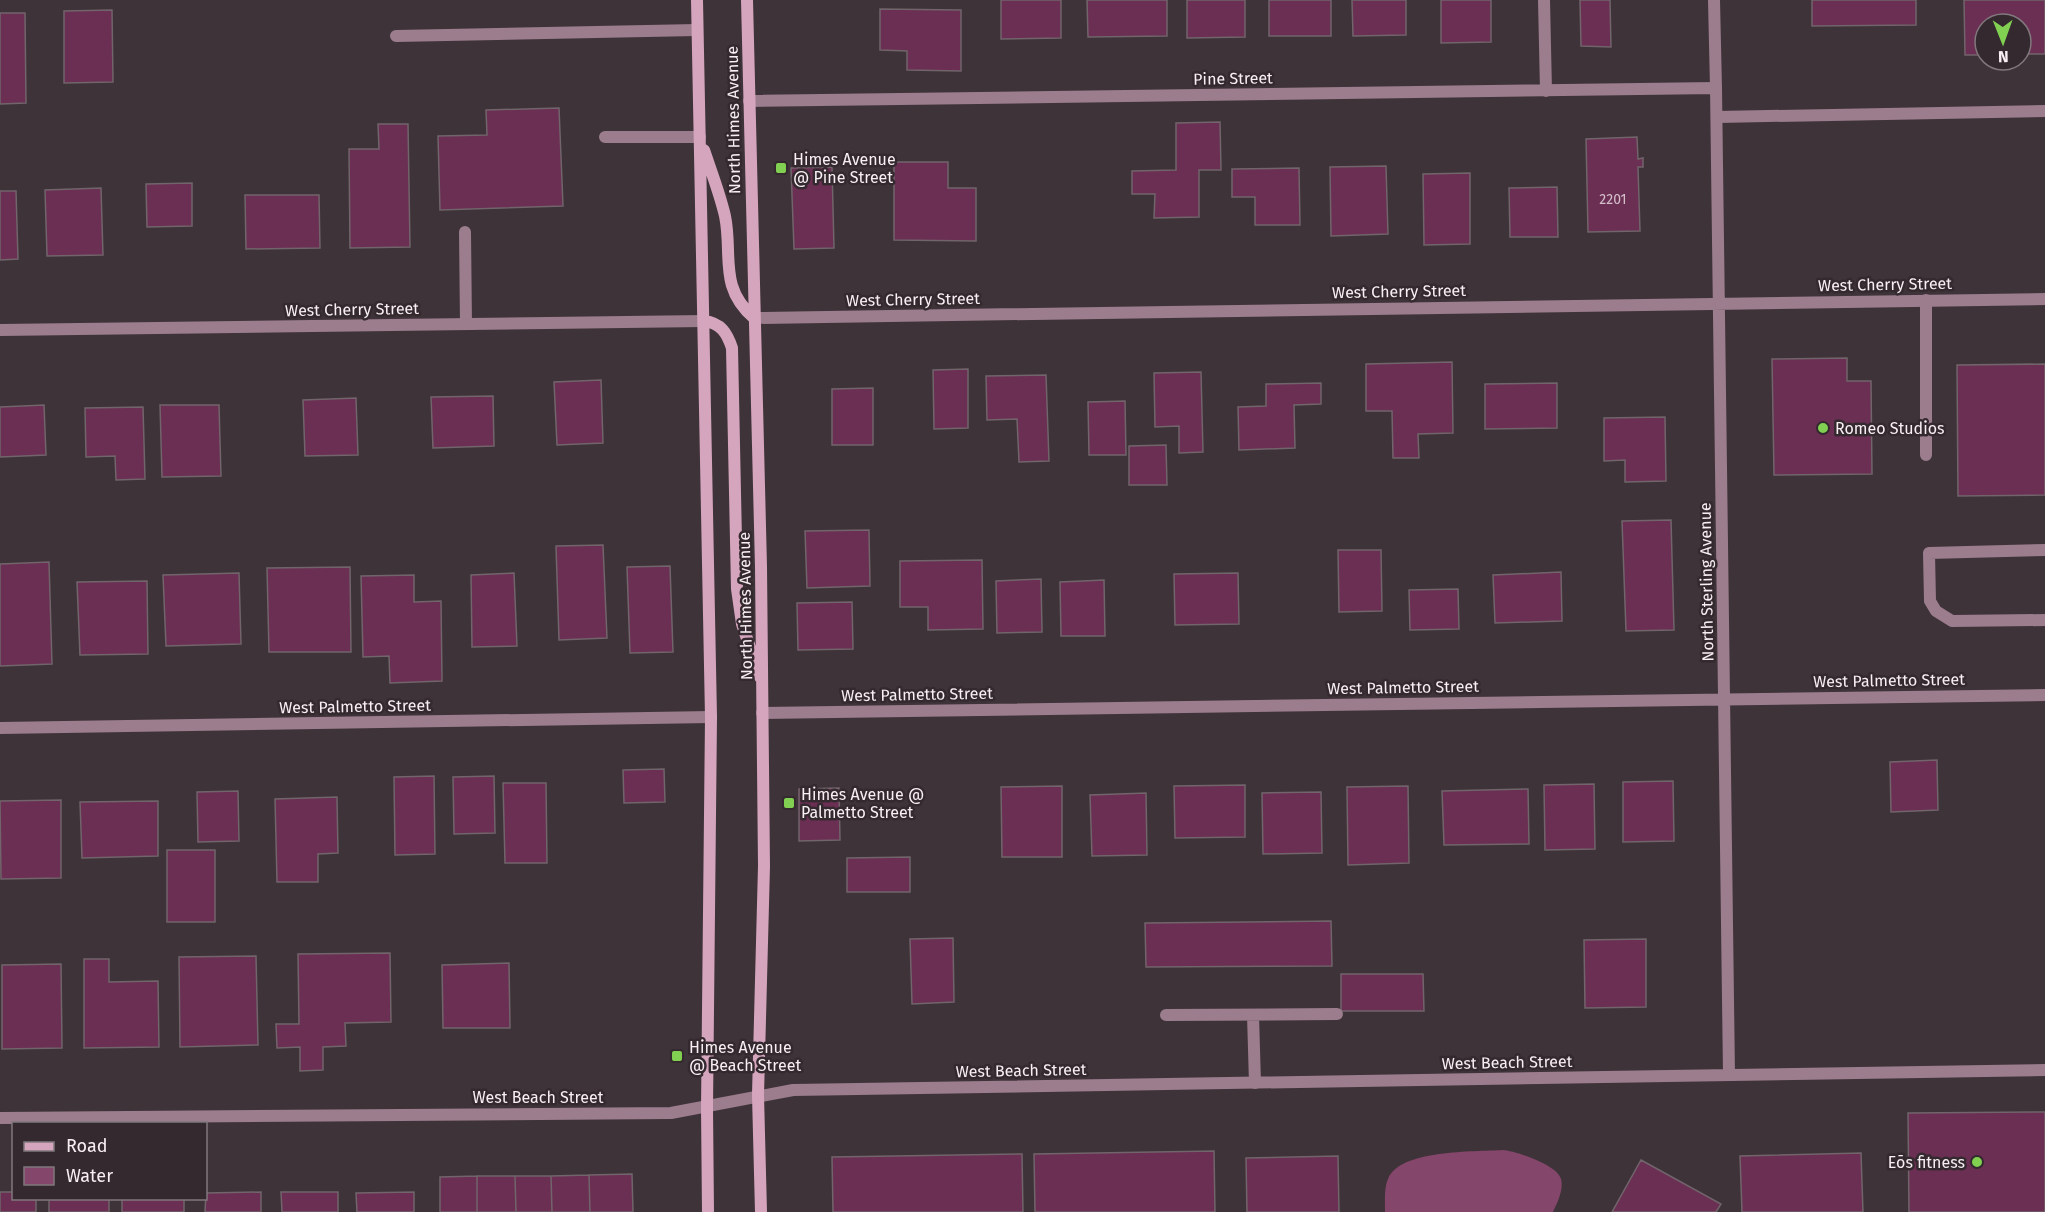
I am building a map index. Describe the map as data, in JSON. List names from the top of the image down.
{
  "streets": {
    "street": [
      "Pine Street",
      "North Himes Avenue",
      "West Cherry Street",
      "North Sterling Avenue",
      "West Palmetto Street",
      "West Beach Street"
    ]
  },
  "crossings": [
    ["Pine Street", "North Himes Avenue"],
    ["Pine Street", "North Sterling Avenue"],
    ["North Himes Avenue", "West Cherry Street"],
    ["North Himes Avenue", "West Palmetto Street"],
    ["North Himes Avenue", "West Beach Street"],
    ["West Cherry Street", "North Sterling Avenue"],
    ["North Sterling Avenue", "West Palmetto Street"],
    ["North Sterling Avenue", "West Beach Street"]
  ],
  "places": {
    "transit": ["Himes Avenue @ Pine Street", "Himes Avenue @ Palmetto Street", "Himes Avenue @ Beach Street"],
    "other": ["Romeo Studios", "Eōs fitness"]
  },
  "house_numbers": ["2201"],
  "legend": ["Road", "Water"],
  "north": "bottom"
}
